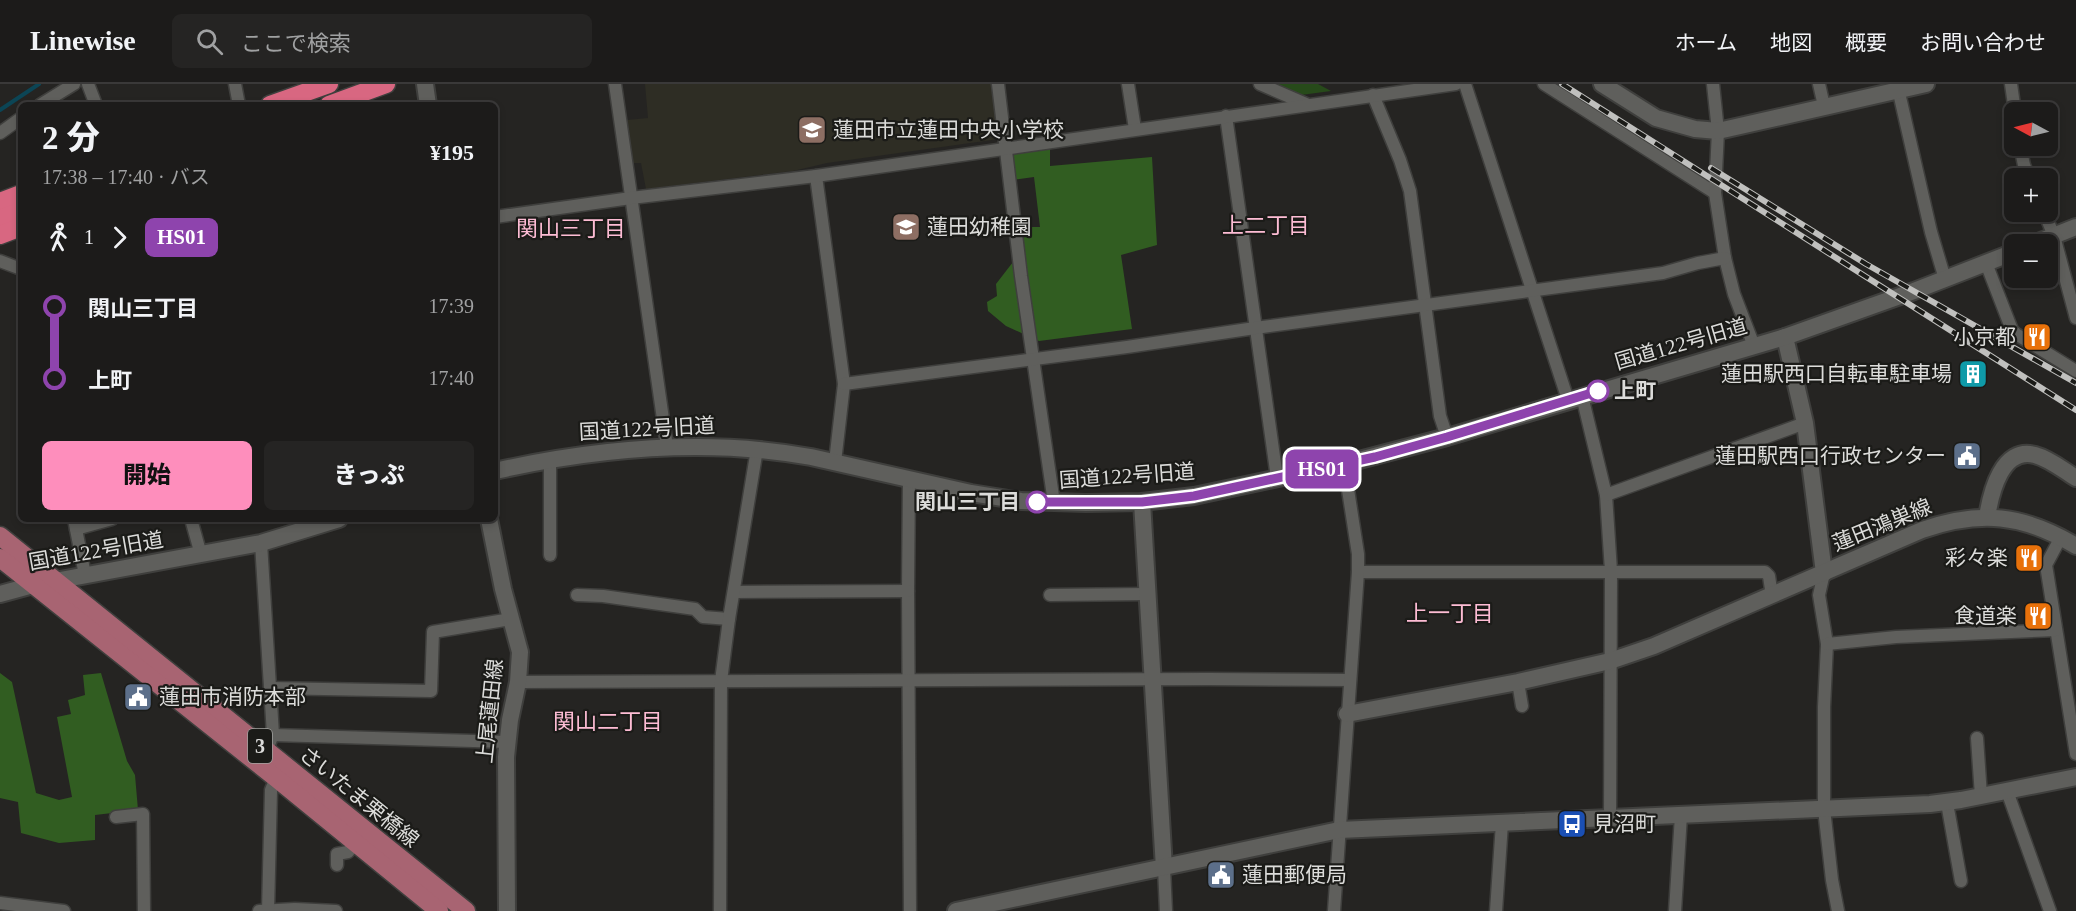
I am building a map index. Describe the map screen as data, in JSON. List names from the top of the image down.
{
  "streets": {
    "main road": ["3", "さいたま栗橋線"],
    "street": ["国道122号旧道", "蓮田鴻巣線", "上尾蓮田線"]
  },
  "crossings": [
    ["国道122号旧道", "蓮田鴻巣線"],
    ["国道122号旧道", "さいたま栗橋線"]
  ],
  "districts": [
    "上二丁目",
    "関山三丁目",
    "上一丁目",
    "関山二丁目"
  ],
  "places": {
    "school or university": ["蓮田市立蓮田中央小学校", "蓮田幼稚園"],
    "restaurant": ["小京都", "彩々楽", "食道楽"],
    "building": ["蓮田駅西口自転車駐車場"],
    "other": ["上町", "関山三丁目"],
    "public building": ["蓮田駅西口行政センター", "蓮田市消防本部", "蓮田郵便局"],
    "bus stop": ["見沼町"]
  },
  "lines": ["bus line HS01"],
  "north": "left",
  "page": {
    "header": "Linewise",
    "search": "ここで検索",
    "nav": [
      "ホーム",
      "地図",
      "概要",
      "お問い合わせ"
    ],
    "on_map": "HS01",
    "map_buttons": ["+", "−"],
    "heading": ["2 分", "17:38 – 17:40 · バス", "¥195"],
    "legs": ["1", "HS01"],
    "list": [
      {
        "name": "関山三丁目",
        "value": "17:39"
      },
      {
        "name": "上町",
        "value": "17:40"
      }
    ],
    "buttons": ["開始", "きっぷ"]
  }
}
